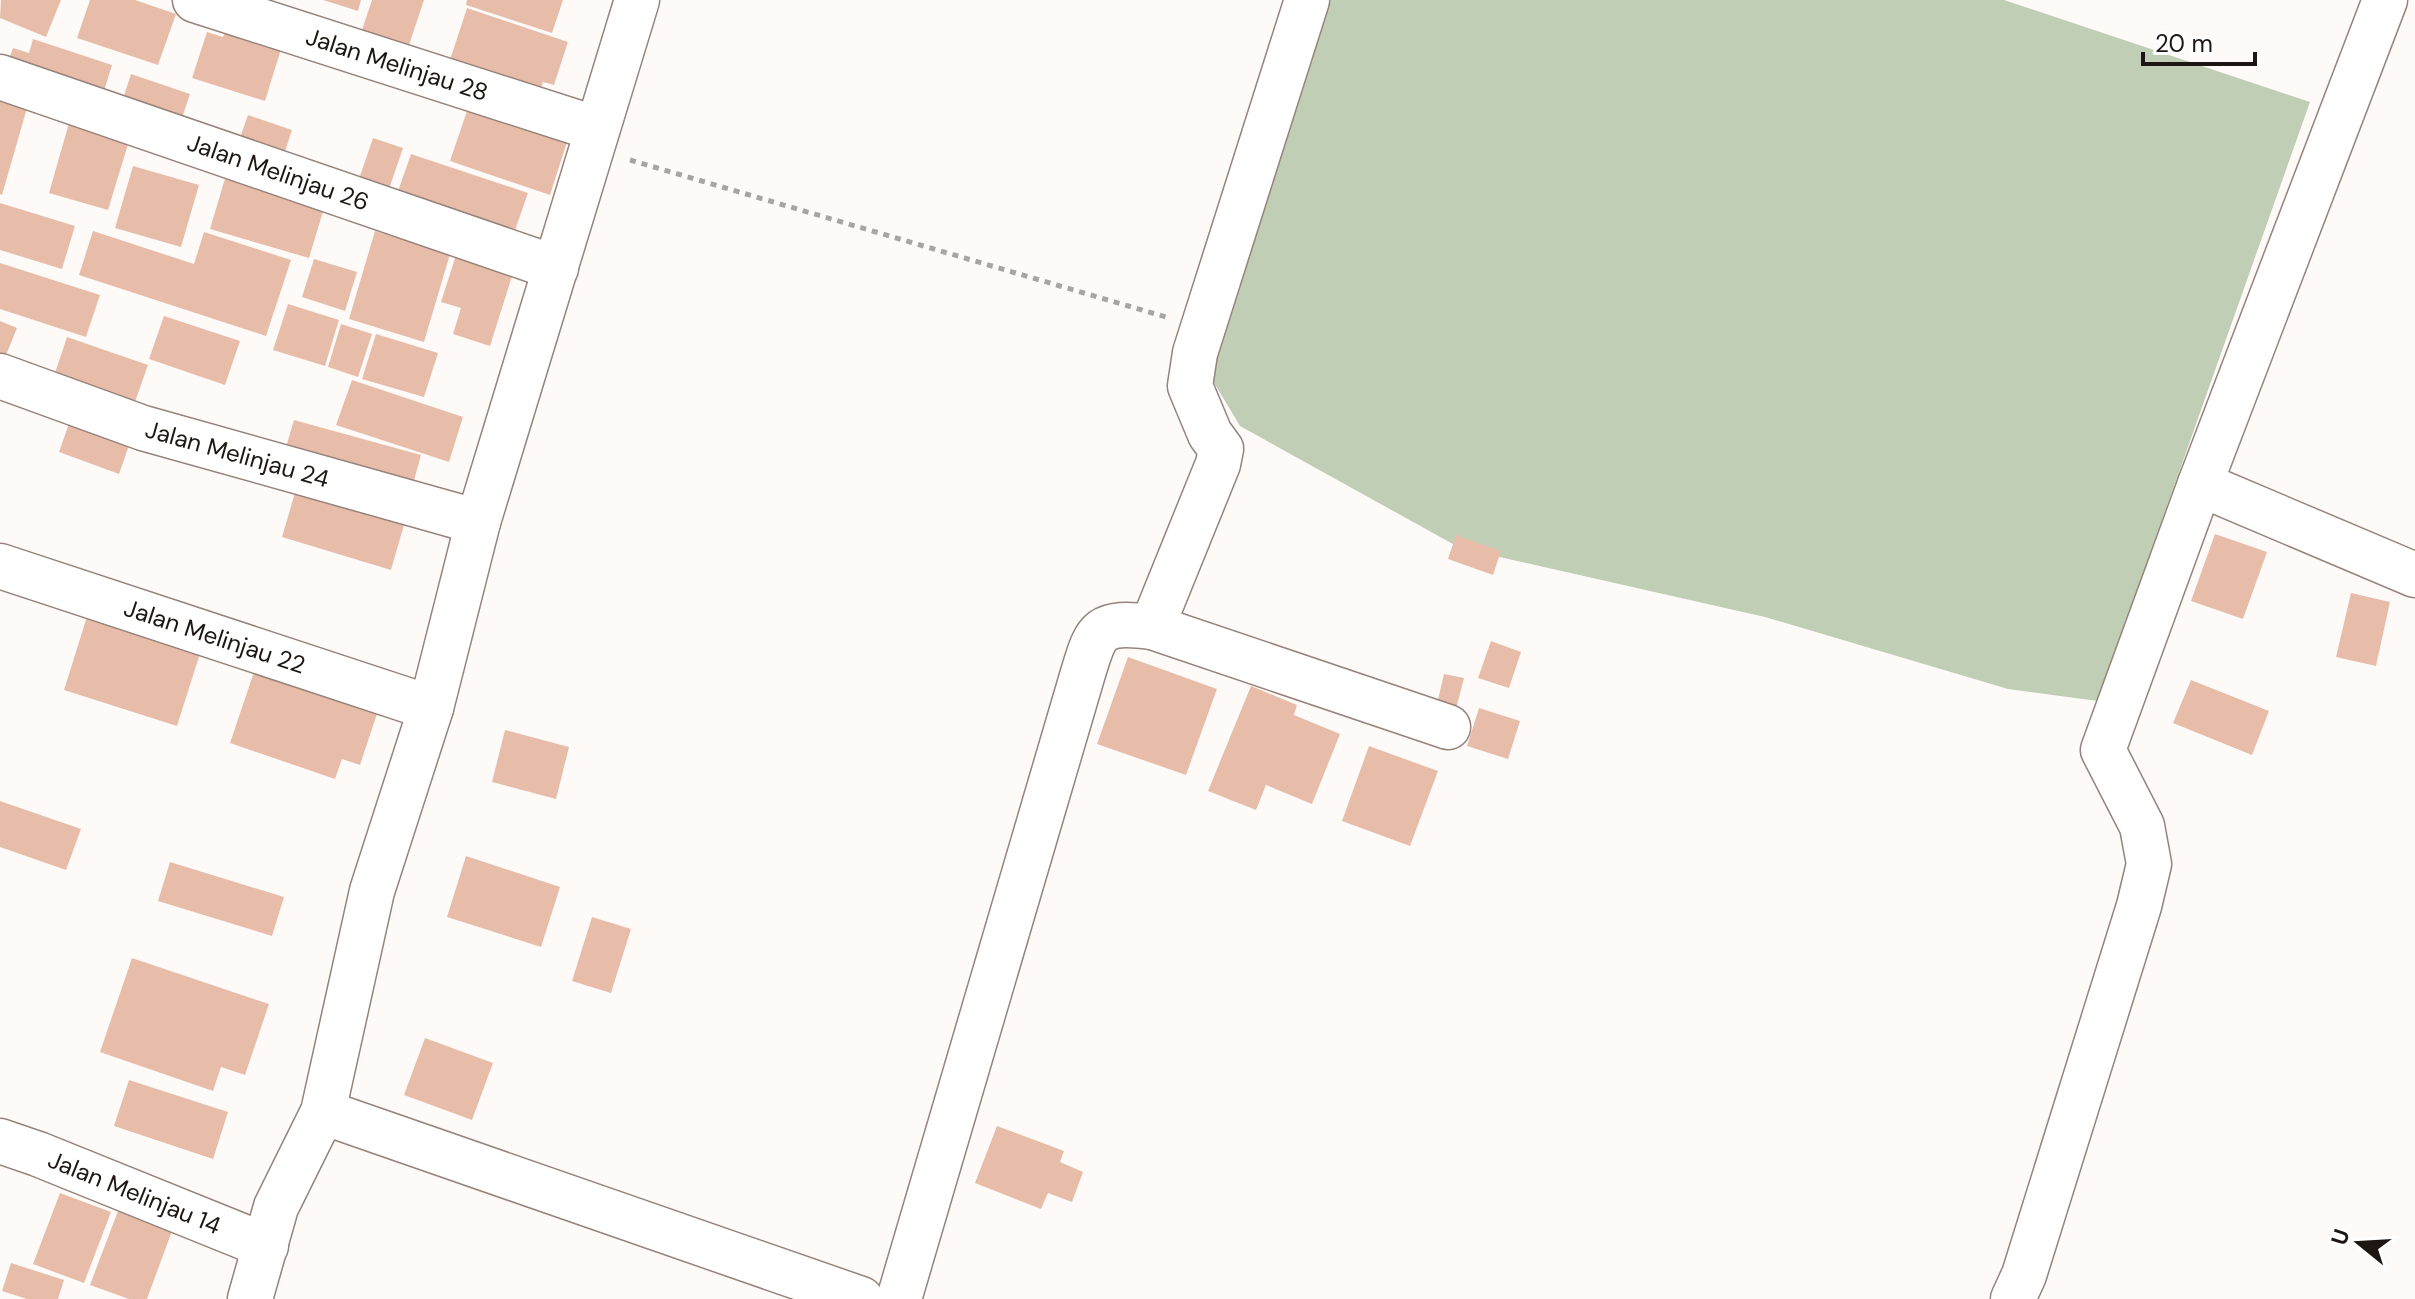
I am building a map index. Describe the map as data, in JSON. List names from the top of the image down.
{
  "streets": {
    "street": [
      "Jalan Melinjau 28",
      "Jalan Melinjau 26",
      "Jalan Melinjau 24",
      "Jalan Melinjau 22",
      "Jalan Melinjau 14"
    ]
  },
  "scale_bar": "20 m",
  "north": "left"
}
